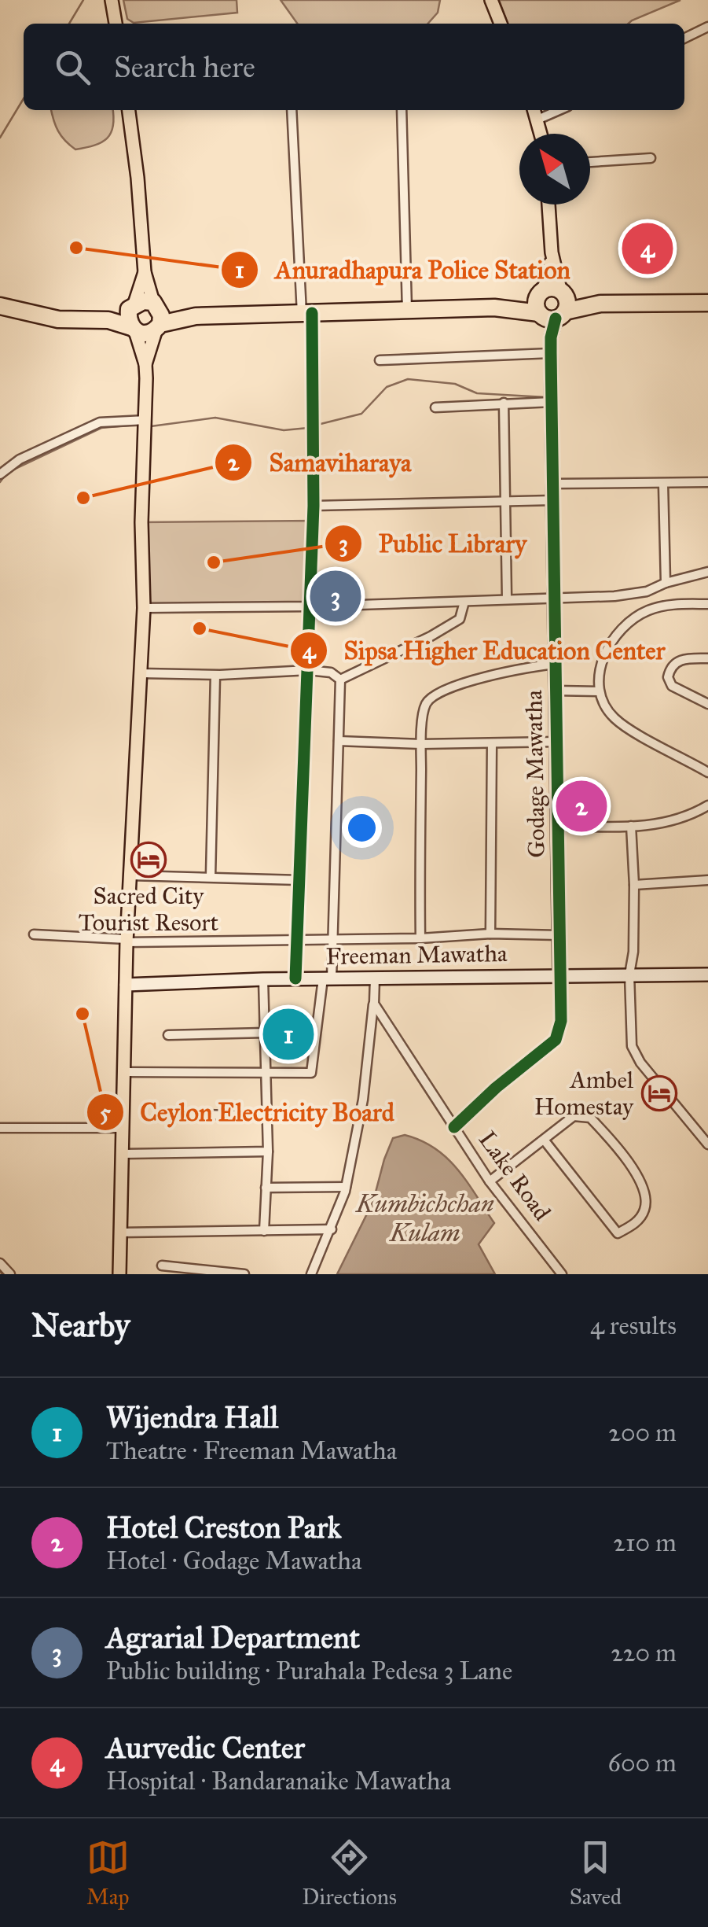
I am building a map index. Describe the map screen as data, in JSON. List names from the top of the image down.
{
  "streets": {
    "street": ["Godage Mawatha", "Freeman Mawatha", "Lake Road"]
  },
  "crossings": [
    ["Godage Mawatha", "Freeman Mawatha"]
  ],
  "water": ["Kumbichchan Kulam"],
  "places": {
    "other": [
      "Anuradhapura Police Station",
      "Samaviharaya",
      "Public Library",
      "Sipsa Higher Education Center",
      "Ceylon Electricity Board"
    ],
    "hotel": ["Sacred City Tourist Resort", "Ambel Homestay"]
  },
  "north": "top left",
  "page": {
    "search": "Search here",
    "pins": [
      "4",
      "3",
      "2",
      "1"
    ],
    "heading": ["Nearby", "4 results"],
    "list": [
      {
        "mark": "1",
        "name": "Wijendra Hall",
        "note": "Theatre · Freeman Mawatha",
        "value": "200 m"
      },
      {
        "mark": "2",
        "name": "Hotel Creston Park",
        "note": "Hotel · Godage Mawatha",
        "value": "210 m"
      },
      {
        "mark": "3",
        "name": "Agrarial Department",
        "note": "Public building · Purahala Pedesa 3 Lane",
        "value": "220 m"
      },
      {
        "mark": "4",
        "name": "Aurvedic Center",
        "note": "Hospital · Bandaranaike Mawatha",
        "value": "600 m"
      }
    ],
    "nav": ["Map", "Directions", "Saved"]
  }
}
